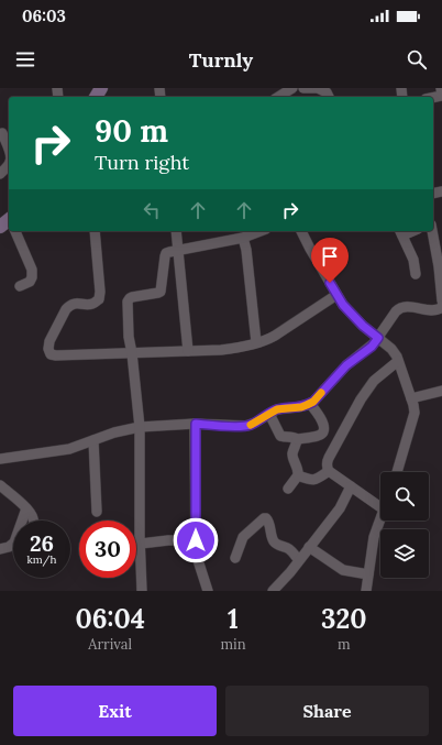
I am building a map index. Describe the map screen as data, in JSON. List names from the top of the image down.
{
  "page": {
    "status": "06:03",
    "header": "Turnly",
    "turn": ["90 m", "Turn right"],
    "speed": "26 km/h",
    "limit": "30",
    "eta": [
      "06:04",
      "Arrival",
      "1",
      "min",
      "320",
      "m"
    ],
    "buttons": ["Exit", "Share"]
  }
}
